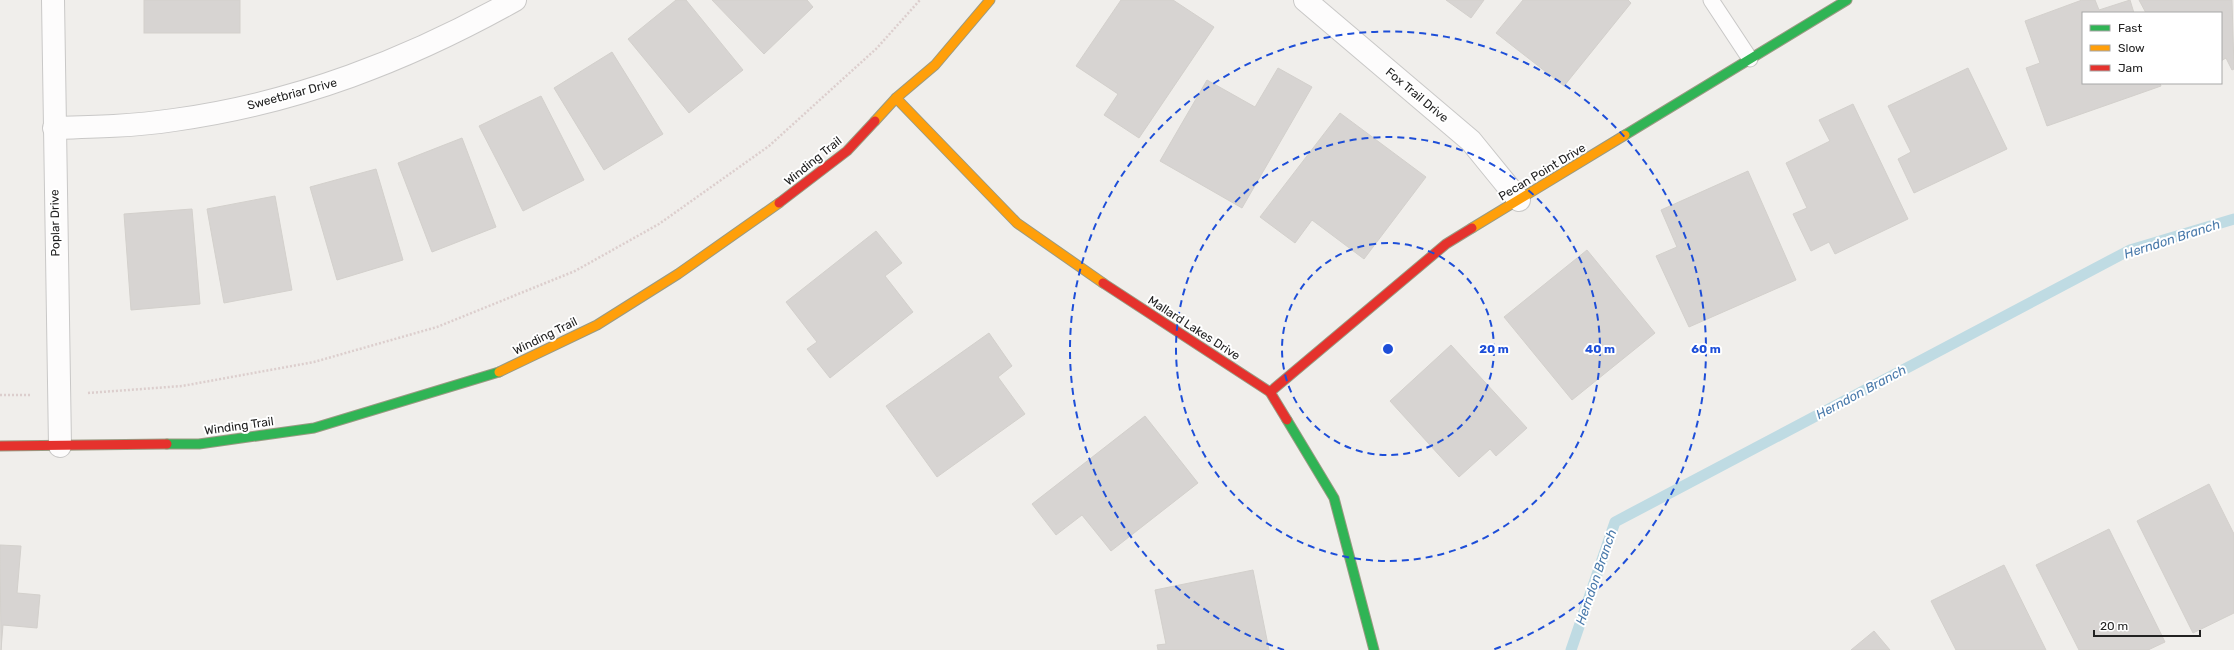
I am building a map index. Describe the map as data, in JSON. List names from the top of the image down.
{
  "streets": {
    "street": [
      "Sweetbriar Drive",
      "Fox Trail Drive",
      "Winding Trail",
      "Pecan Point Drive",
      "Poplar Drive",
      "Mallard Lakes Drive"
    ]
  },
  "crossings": [
    ["Sweetbriar Drive", "Poplar Drive"],
    ["Fox Trail Drive", "Pecan Point Drive"],
    ["Winding Trail", "Poplar Drive"],
    ["Winding Trail", "Mallard Lakes Drive"],
    ["Pecan Point Drive", "Mallard Lakes Drive"]
  ],
  "water": ["Herndon Branch"],
  "legend": ["Fast", "Slow", "Jam"],
  "scale_bar": "20 m",
  "rings": ["20 m", "40 m", "60 m"]
}
